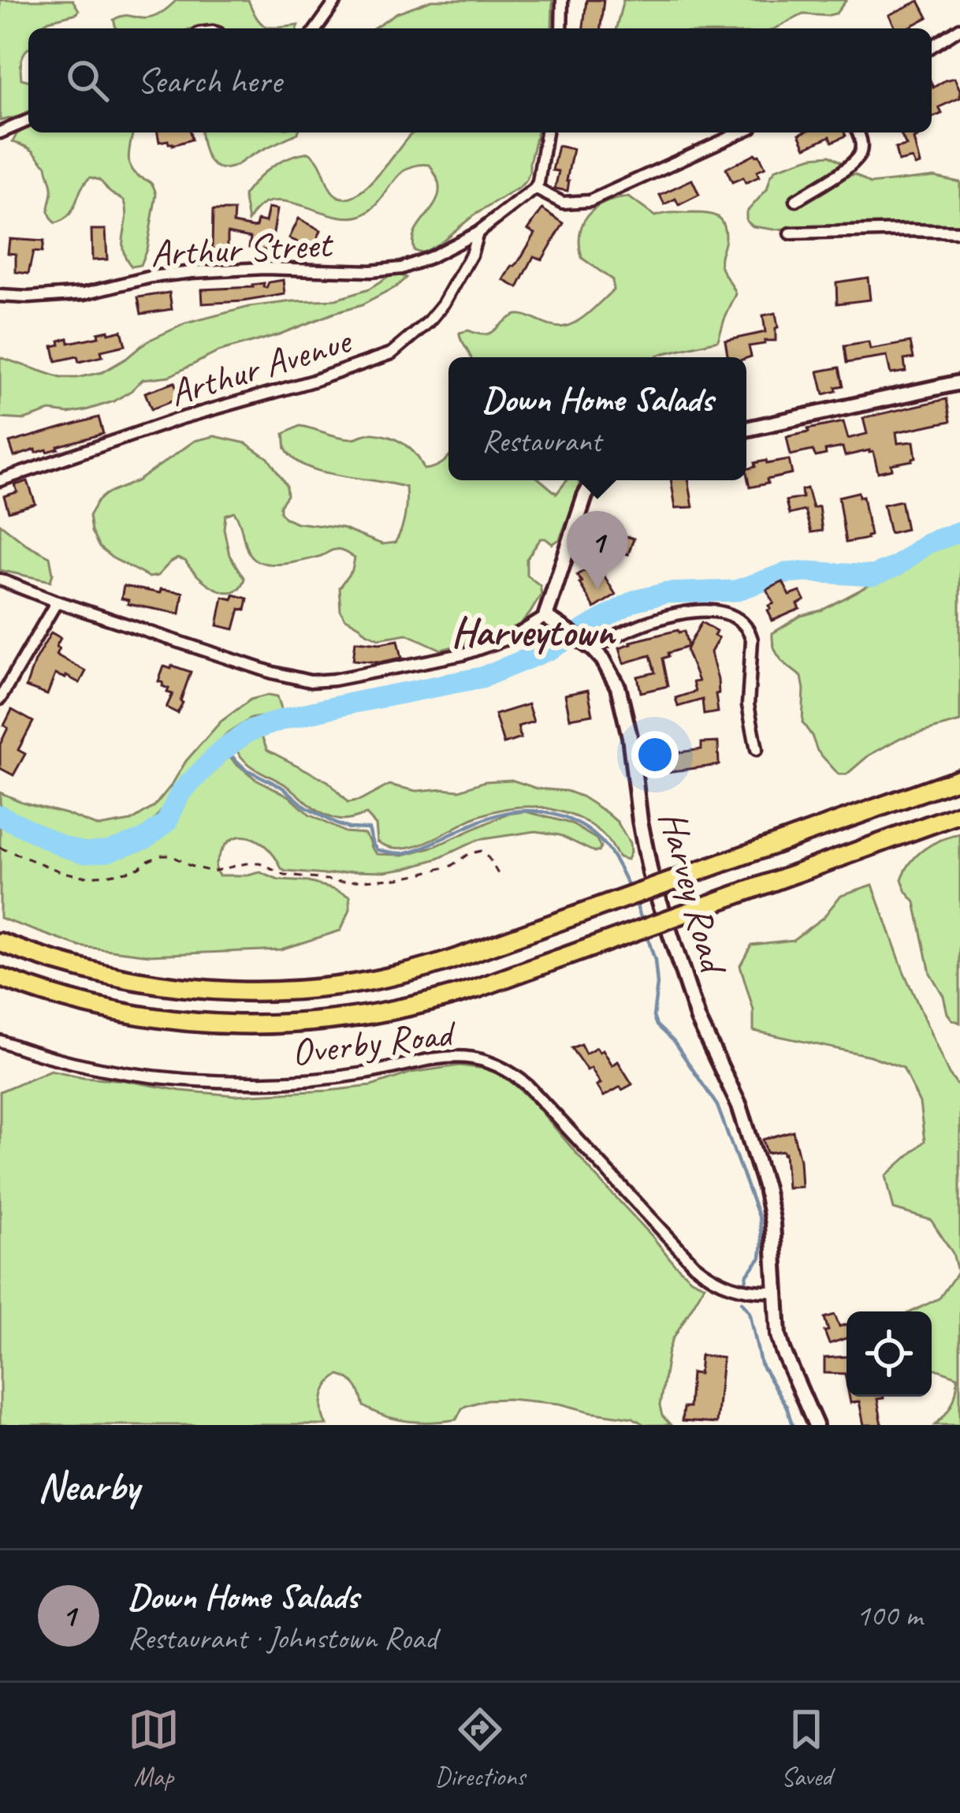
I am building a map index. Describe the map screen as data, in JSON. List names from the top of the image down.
{
  "streets": {
    "street": [
      "Arthur Street",
      "Arthur Avenue",
      "Harvey Road",
      "Overby Road"
    ]
  },
  "crossings": [
    ["Arthur Street", "Arthur Avenue"],
    ["Harvey Road", "Overby Road"]
  ],
  "districts": ["Harveytown"],
  "page": {
    "search": "Search here",
    "popup": ["Down Home Salads", "Restaurant"],
    "pins": "1",
    "heading": "Nearby",
    "list": [
      {
        "mark": "1",
        "name": "Down Home Salads",
        "note": "Restaurant · Johnstown Road",
        "value": "100 m"
      }
    ],
    "nav": ["Map", "Directions", "Saved"]
  }
}
